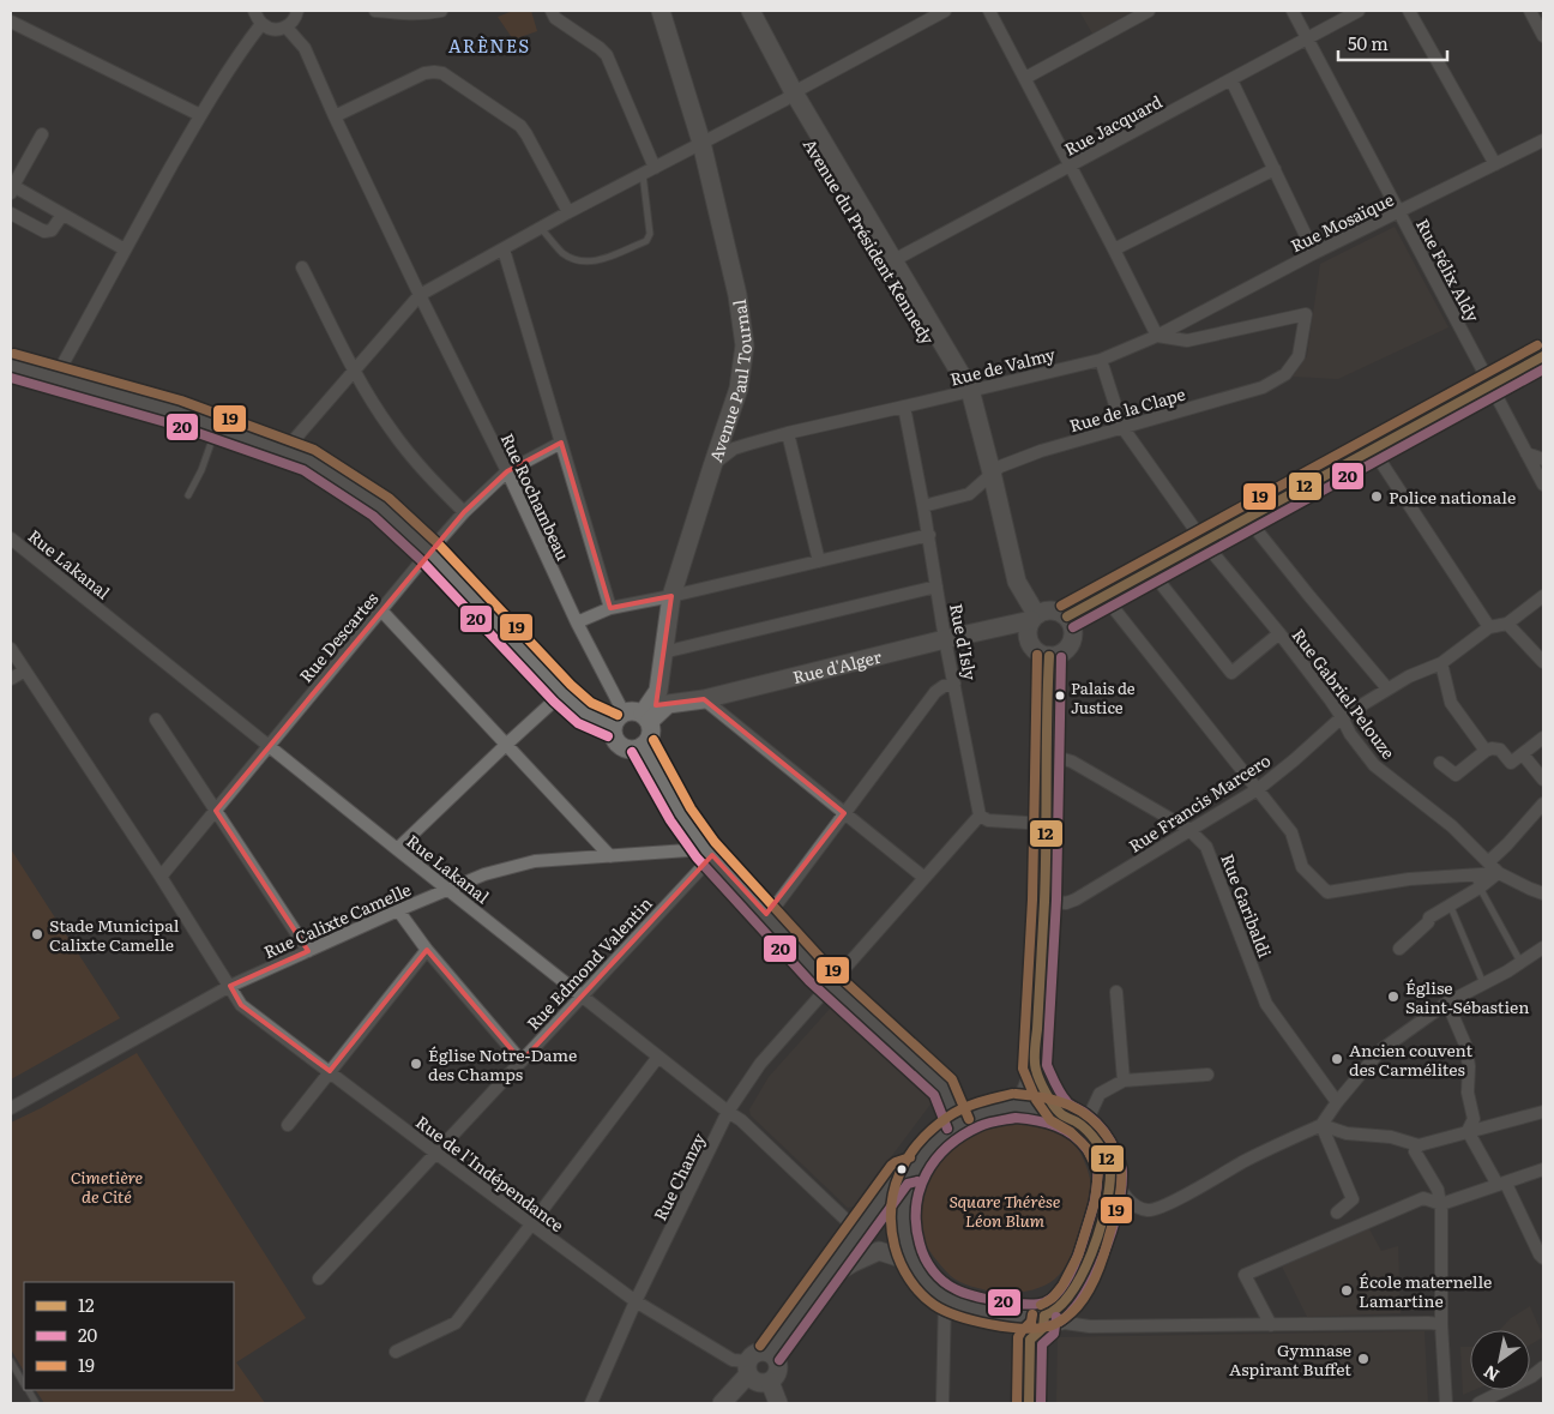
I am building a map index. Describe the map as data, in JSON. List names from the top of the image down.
{
  "streets": {
    "main road": ["Avenue du Président Kennedy", "Avenue Paul Tournal", "Rue d'Alger"],
    "street": [
      "Rue Jacquard",
      "Rue Mosaïque",
      "Rue Félix Aldy",
      "Rue de Valmy",
      "Rue de la Clape",
      "Rue Rochambeau",
      "Rue Lakanal",
      "Rue Descartes",
      "Rue d'Isly",
      "Rue Gabriel Pelouze",
      "Rue Francis Marcero",
      "Rue Garibaldi",
      "Rue Calixte Camelle",
      "Rue Edmond Valentin",
      "Rue de l'Indépendance",
      "Rue Chanzy"
    ]
  },
  "crossings": [
    ["Rue Jacquard", "Avenue du Président Kennedy"],
    ["Rue Jacquard", "Rue Félix Aldy"],
    ["Rue Mosaïque", "Rue Félix Aldy"],
    ["Rue Mosaïque", "Rue de Valmy"],
    ["Rue Mosaïque", "Rue de la Clape"],
    ["Avenue du Président Kennedy", "Rue de Valmy"],
    ["Avenue du Président Kennedy", "Rue de la Clape"],
    ["Avenue du Président Kennedy", "Rue d'Alger"],
    ["Rue de Valmy", "Avenue Paul Tournal"],
    ["Rue de Valmy", "Rue de la Clape"],
    ["Rue de Valmy", "Rue d'Isly"],
    ["Rue de Valmy", "Rue Gabriel Pelouze"],
    ["Avenue Paul Tournal", "Rue Rochambeau"],
    ["Avenue Paul Tournal", "Rue d'Alger"],
    ["Rue de la Clape", "Rue d'Isly"],
    ["Rue de la Clape", "Rue Gabriel Pelouze"],
    ["Rue Rochambeau", "Rue Descartes"],
    ["Rue Rochambeau", "Rue d'Alger"],
    ["Rue Lakanal", "Rue Descartes"],
    ["Rue Lakanal", "Rue Calixte Camelle"],
    ["Rue Lakanal", "Rue Edmond Valentin"],
    ["Rue Lakanal", "Rue Chanzy"],
    ["Rue Descartes", "Rue de l'Indépendance"],
    ["Rue d'Isly", "Rue d'Alger"],
    ["Rue d'Isly", "Rue Chanzy"],
    ["Rue Gabriel Pelouze", "Rue Francis Marcero"],
    ["Rue Francis Marcero", "Rue Garibaldi"],
    ["Rue Calixte Camelle", "Rue Edmond Valentin"],
    ["Rue Calixte Camelle", "Rue de l'Indépendance"],
    ["Rue Edmond Valentin", "Rue de l'Indépendance"],
    ["Rue de l'Indépendance", "Rue Chanzy"]
  ],
  "districts": ["ARÈNES"],
  "parks": ["Cimetière de Cité", "Square Thérèse Léon Blum"],
  "places": [
    "Police nationale",
    "Palais de Justice",
    "Stade Municipal Calixte Camelle",
    "Église Saint-Sébastien",
    "Ancien couvent des Carmélites",
    "Église Notre-Dame des Champs",
    "École maternelle Lamartine",
    "Gymnase Aspirant Buffet"
  ],
  "lines": ["transit line 19", "transit line 12", "transit line 20"],
  "legend": ["12", "20", "19"],
  "scale_bar": "50 m",
  "north": "bottom left"
}
